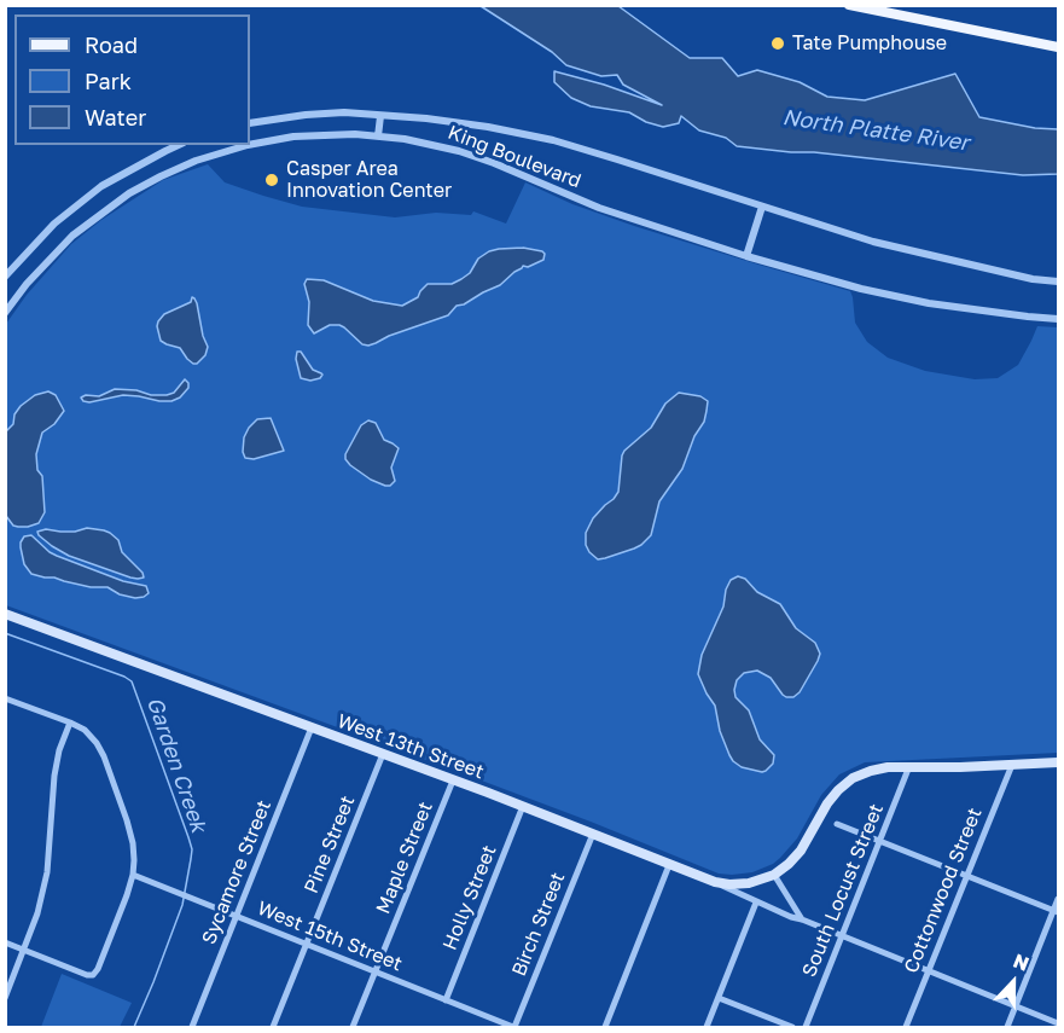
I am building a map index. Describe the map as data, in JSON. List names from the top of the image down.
{
  "streets": {
    "main road": ["West 13th Street"],
    "street": [
      "King Boulevard",
      "Pine Street",
      "Maple Street",
      "Sycamore Street",
      "South Locust Street",
      "Cottonwood Street",
      "Holly Street",
      "Birch Street",
      "West 15th Street"
    ]
  },
  "crossings": [
    ["West 13th Street", "Pine Street"],
    ["West 13th Street", "Maple Street"],
    ["West 13th Street", "Sycamore Street"],
    ["West 13th Street", "South Locust Street"],
    ["West 13th Street", "Cottonwood Street"],
    ["West 13th Street", "Holly Street"],
    ["West 13th Street", "Birch Street"],
    ["Pine Street", "West 15th Street"],
    ["Maple Street", "West 15th Street"],
    ["Sycamore Street", "West 15th Street"],
    ["Holly Street", "West 15th Street"],
    ["Birch Street", "West 15th Street"]
  ],
  "water": ["North Platte River", "Garden Creek"],
  "places": ["Tate Pumphouse", "Casper Area Innovation Center"],
  "legend": ["Road", "Park", "Water"],
  "north": "top"
}
